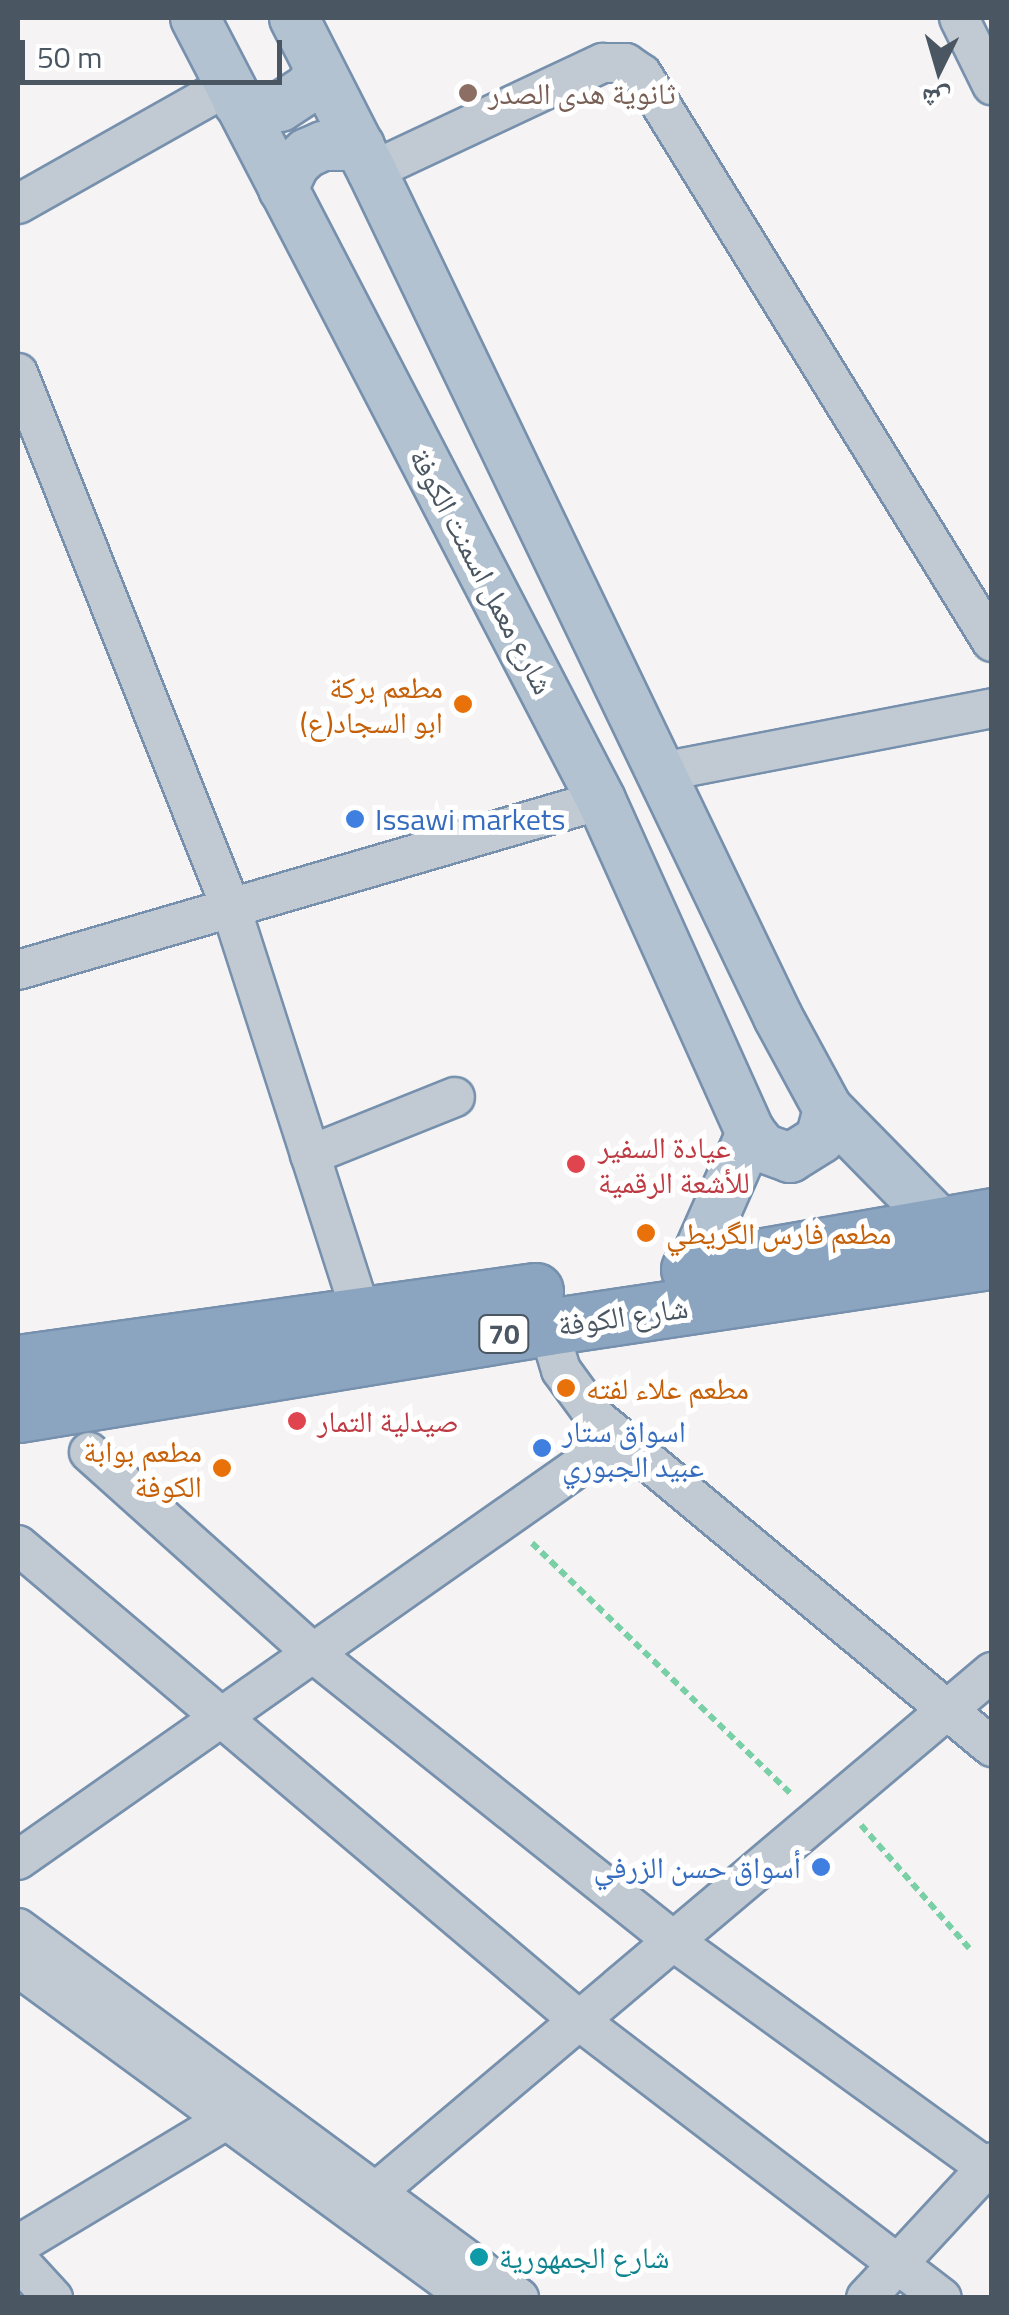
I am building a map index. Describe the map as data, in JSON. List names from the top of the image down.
{
  "streets": {
    "highway": ["شارع الكوفة", "70"],
    "main road": ["شارع معمل اسمنت الكوفة"]
  },
  "places": [
    "ثانوية هدى الصدر",
    "مطعم بركة ابو السجاد(ع)",
    "Issawi markets",
    "عيادة السفير للأشعة الرقمية",
    "مطعم فارس الگريطي",
    "مطعم علاء لفته",
    "صيدلية التمار",
    "اسواق ستار عبيد الجبوري",
    "مطعم بوابة الكوفة",
    "أسواق حسن الزرفي",
    "شارع الجمهورية"
  ],
  "scale_bar": "50 m",
  "north": "bottom"
}
